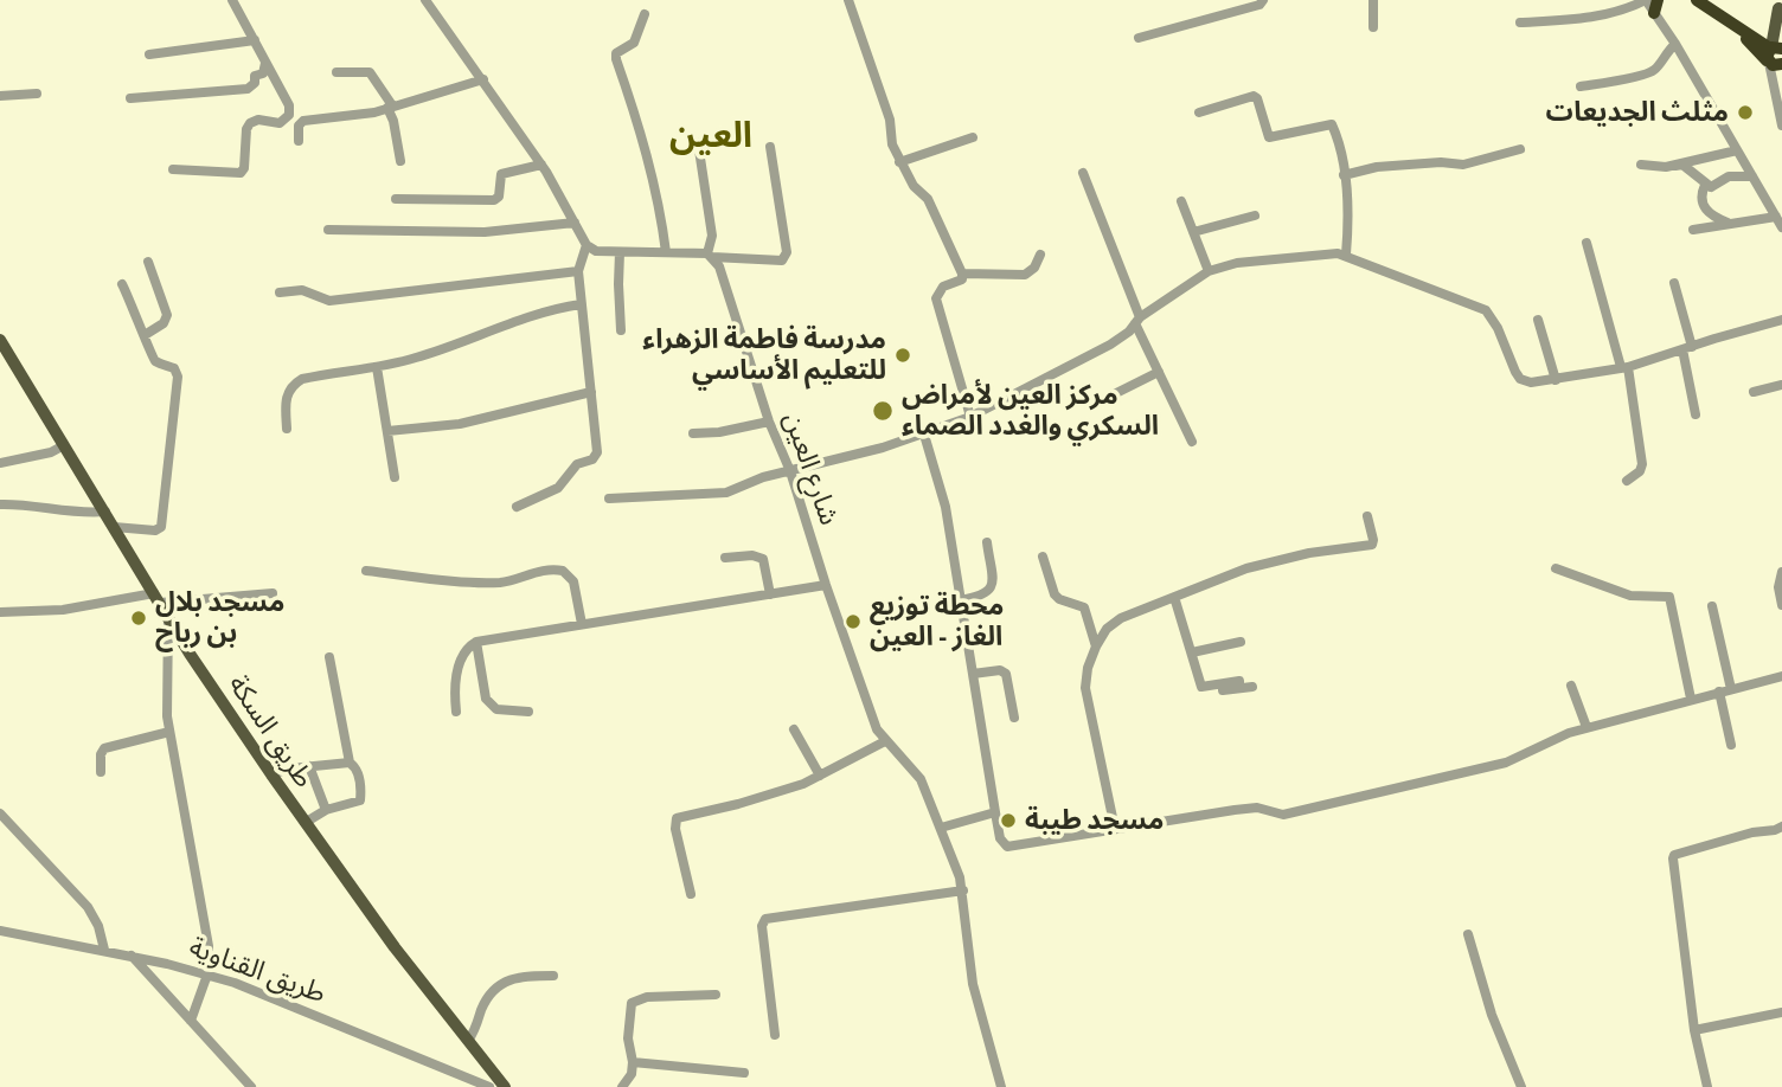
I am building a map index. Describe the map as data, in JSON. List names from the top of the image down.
{
  "streets": {
    "main road": ["طريق السكة"],
    "street": ["شارع العين", "طريق القناوية"]
  },
  "districts": ["العين"],
  "places": [
    "مثلث الجديعات",
    "مدرسة فاطمة الزهراء للتعليم الأساسي",
    "مركز العين لأمراض السكري والغدد الصماء",
    "مسجد بلال بن رباح",
    "محطة توزيع الغاز - العين",
    "مسجد طيبة"
  ]
}
